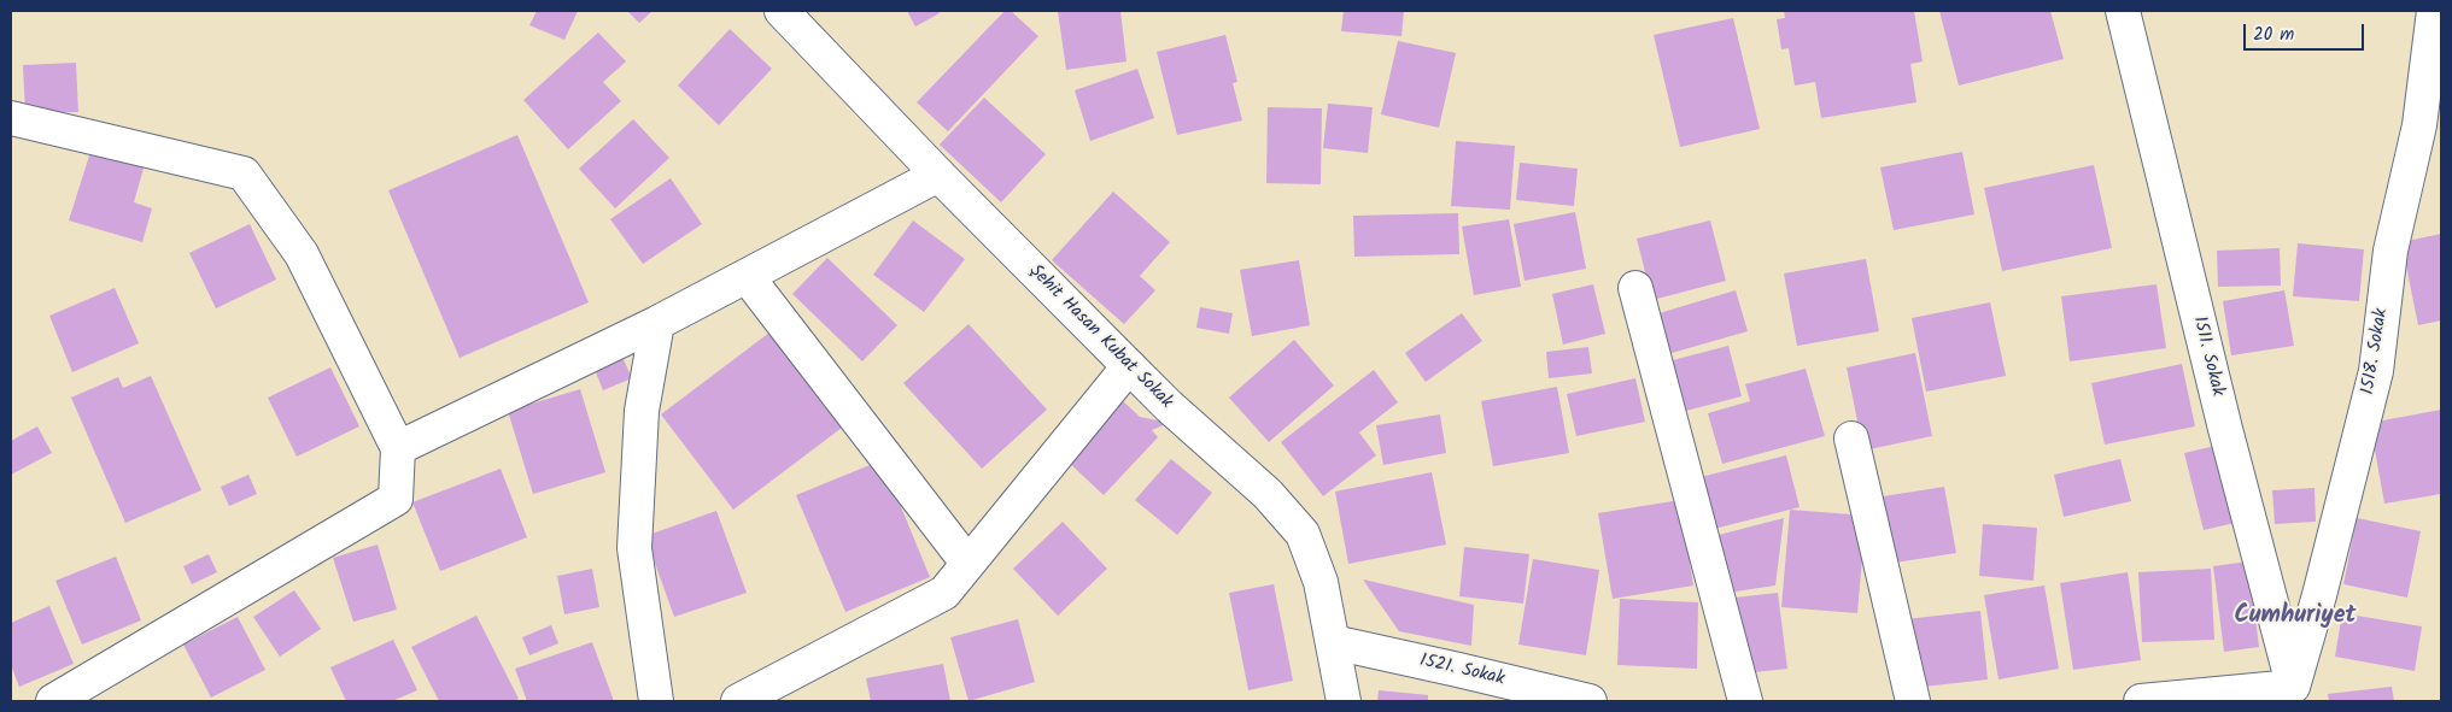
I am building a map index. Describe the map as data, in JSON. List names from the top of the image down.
{
  "streets": {
    "street": [
      "Şehit Hasan Kubat Sokak",
      "1518. Sokak",
      "1511. Sokak",
      "1521. Sokak"
    ]
  },
  "crossings": [
    ["Şehit Hasan Kubat Sokak", "1521. Sokak"],
    ["1518. Sokak", "1511. Sokak"]
  ],
  "districts": ["Cumhuriyet"],
  "scale_bar": "20 m"
}
